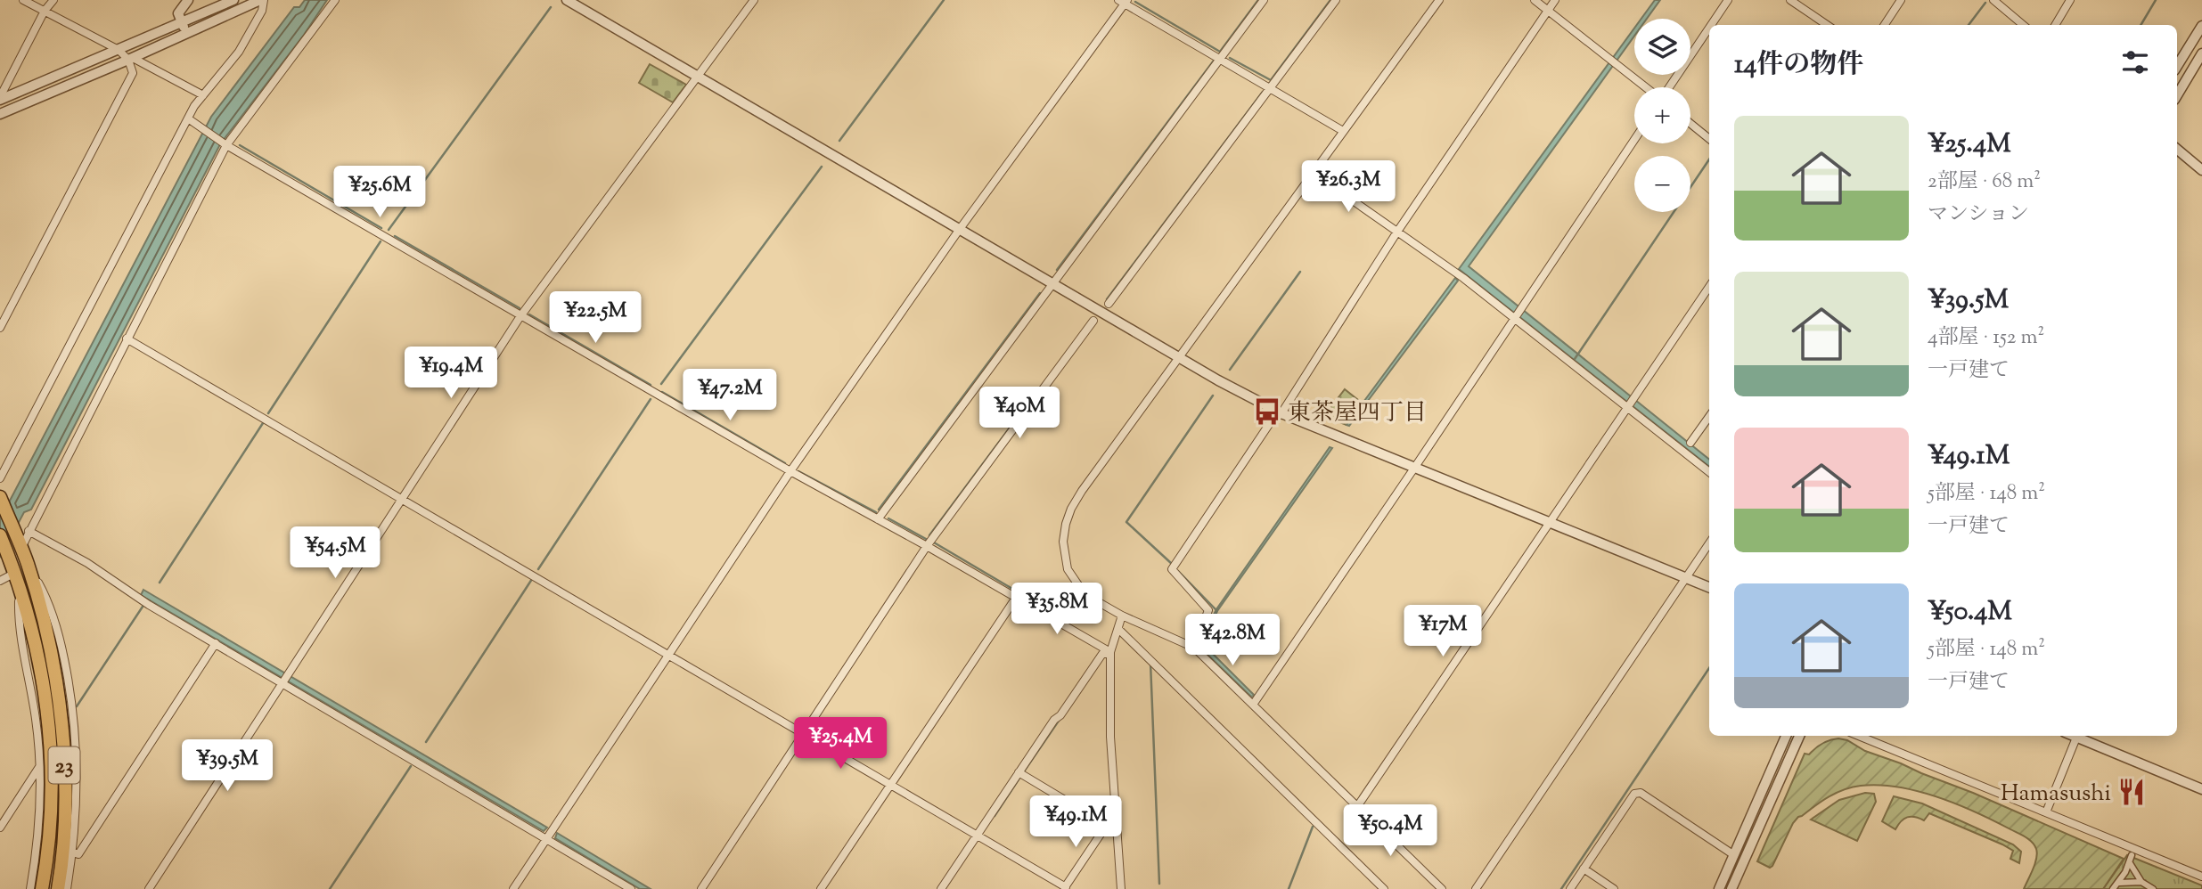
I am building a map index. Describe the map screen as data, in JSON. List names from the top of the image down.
{
  "streets": {
    "highway": ["23"]
  },
  "places": {
    "bus stop": ["東茶屋四丁目"],
    "restaurant": ["Hamasushi"]
  },
  "page": {
    "map_buttons": ["+", "−"],
    "heading": "14件の物件",
    "list": [
      {
        "name": "¥25.4M",
        "note": "2部屋 · 68 m² · マンション"
      },
      {
        "name": "¥39.5M",
        "note": "4部屋 · 152 m² · 一戸建て"
      },
      {
        "name": "¥49.1M",
        "note": "5部屋 · 148 m² · 一戸建て"
      },
      {
        "name": "¥50.4M",
        "note": "5部屋 · 148 m² · 一戸建て"
      }
    ],
    "price": [
      "¥26.3M",
      "¥25.6M",
      "¥22.5M",
      "¥19.4M",
      "¥47.2M",
      "¥40M",
      "¥54.5M",
      "¥35.8M",
      "¥17M",
      "¥42.8M",
      "¥25.4M",
      "¥39.5M",
      "¥49.1M",
      "¥50.4M"
    ]
  }
}
